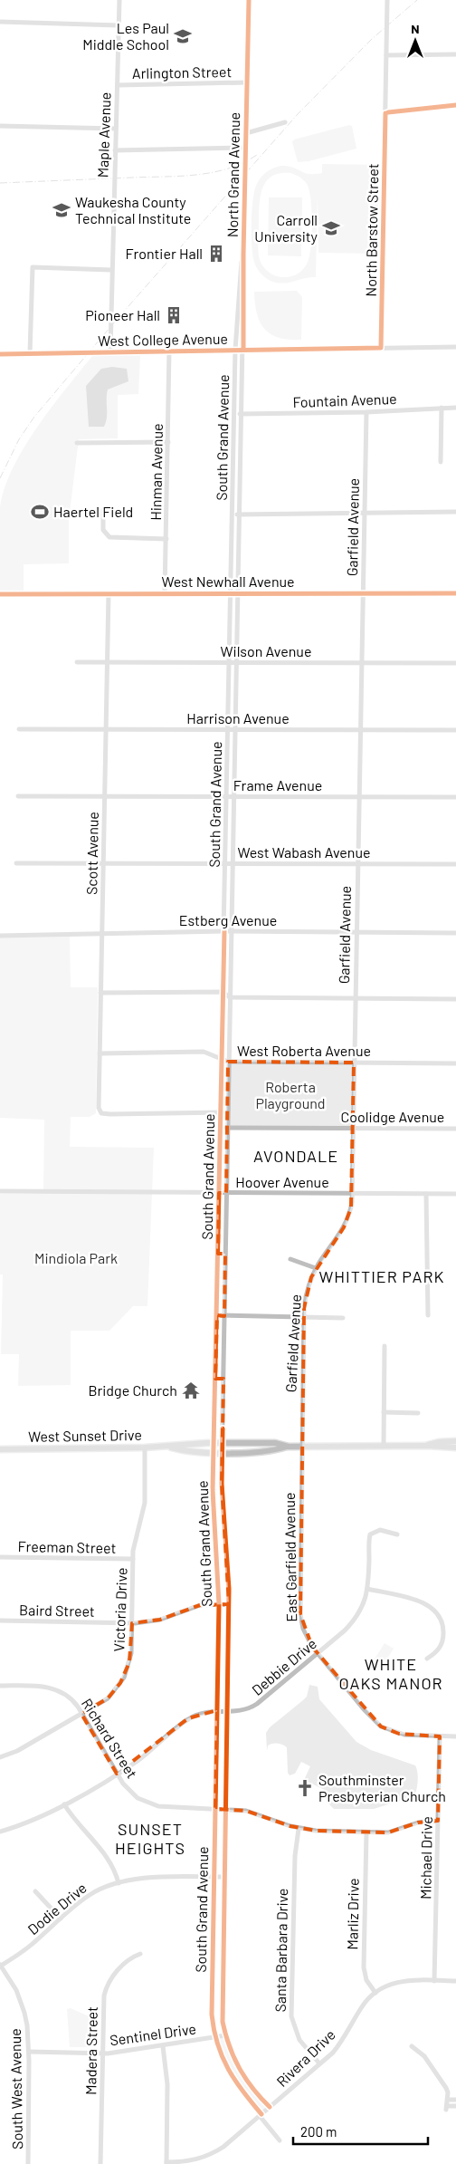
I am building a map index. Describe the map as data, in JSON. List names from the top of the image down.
{
  "streets": {
    "main road": ["West Sunset Drive"],
    "street": [
      "Arlington Street",
      "Maple Avenue",
      "North Grand Avenue",
      "North Barstow Street",
      "West College Avenue",
      "Fountain Avenue",
      "South Grand Avenue",
      "Hinman Avenue",
      "Garfield Avenue",
      "West Newhall Avenue",
      "Wilson Avenue",
      "Harrison Avenue",
      "Frame Avenue",
      "West Wabash Avenue",
      "Scott Avenue",
      "Estberg Avenue",
      "West Roberta Avenue",
      "Coolidge Avenue",
      "Hoover Avenue",
      "Freeman Street",
      "East Garfield Avenue",
      "Victoria Drive",
      "Baird Street",
      "Debbie Drive",
      "Richard Street",
      "Michael Drive",
      "Dodie Drive",
      "Marliz Drive",
      "Santa Barbara Drive",
      "Sentinel Drive",
      "Madera Street",
      "Rivera Drive",
      "South West Avenue"
    ]
  },
  "crossings": [
    ["Arlington Street", "Maple Avenue"],
    ["Arlington Street", "North Grand Avenue"],
    ["Maple Avenue", "West College Avenue"],
    ["North Grand Avenue", "West College Avenue"],
    ["North Grand Avenue", "South Grand Avenue"],
    ["North Barstow Street", "West College Avenue"],
    ["West College Avenue", "South Grand Avenue"],
    ["West College Avenue", "Hinman Avenue"],
    ["Fountain Avenue", "South Grand Avenue"],
    ["Fountain Avenue", "Garfield Avenue"],
    ["South Grand Avenue", "West Newhall Avenue"],
    ["South Grand Avenue", "Wilson Avenue"],
    ["South Grand Avenue", "Harrison Avenue"],
    ["South Grand Avenue", "Frame Avenue"],
    ["South Grand Avenue", "West Wabash Avenue"],
    ["South Grand Avenue", "Scott Avenue"],
    ["South Grand Avenue", "Estberg Avenue"],
    ["South Grand Avenue", "West Roberta Avenue"],
    ["South Grand Avenue", "Coolidge Avenue"],
    ["South Grand Avenue", "Hoover Avenue"],
    ["South Grand Avenue", "West Sunset Drive"],
    ["South Grand Avenue", "Baird Street"],
    ["South Grand Avenue", "Debbie Drive"],
    ["South Grand Avenue", "Richard Street"],
    ["South Grand Avenue", "Dodie Drive"],
    ["South Grand Avenue", "Sentinel Drive"],
    ["South Grand Avenue", "Rivera Drive"],
    ["Hinman Avenue", "West Newhall Avenue"],
    ["Garfield Avenue", "West Newhall Avenue"],
    ["Garfield Avenue", "Wilson Avenue"],
    ["Garfield Avenue", "Harrison Avenue"],
    ["Garfield Avenue", "Frame Avenue"],
    ["Garfield Avenue", "West Wabash Avenue"],
    ["Garfield Avenue", "Estberg Avenue"],
    ["Garfield Avenue", "West Roberta Avenue"],
    ["Garfield Avenue", "Coolidge Avenue"],
    ["Garfield Avenue", "Hoover Avenue"],
    ["Garfield Avenue", "West Sunset Drive"],
    ["Garfield Avenue", "East Garfield Avenue"],
    ["West Newhall Avenue", "Scott Avenue"],
    ["Wilson Avenue", "Scott Avenue"],
    ["Harrison Avenue", "Scott Avenue"],
    ["Frame Avenue", "Scott Avenue"],
    ["West Wabash Avenue", "Scott Avenue"],
    ["Scott Avenue", "Estberg Avenue"],
    ["Scott Avenue", "West Roberta Avenue"],
    ["West Sunset Drive", "East Garfield Avenue"],
    ["West Sunset Drive", "Victoria Drive"],
    ["Freeman Street", "Victoria Drive"],
    ["East Garfield Avenue", "Debbie Drive"],
    ["East Garfield Avenue", "Michael Drive"],
    ["Victoria Drive", "Baird Street"],
    ["Victoria Drive", "Richard Street"],
    ["Debbie Drive", "Richard Street"],
    ["Richard Street", "Michael Drive"],
    ["Richard Street", "Marliz Drive"],
    ["Richard Street", "Santa Barbara Drive"],
    ["Michael Drive", "Rivera Drive"],
    ["Dodie Drive", "South West Avenue"],
    ["Marliz Drive", "Rivera Drive"],
    ["Santa Barbara Drive", "Rivera Drive"],
    ["Sentinel Drive", "Madera Street"],
    ["Sentinel Drive", "South West Avenue"]
  ],
  "districts": [
    "AVONDALE",
    "WHITTIER PARK",
    "WHITE OAKS MANOR",
    "SUNSET HEIGHTS"
  ],
  "parks": ["Roberta Playground", "Mindiola Park"],
  "places": {
    "school or university": ["Les Paul Middle School", "Waukesha County Technical Institute", "Carroll University"],
    "building": ["Frontier Hall", "Pioneer Hall"],
    "sports": ["Haertel Field"],
    "temple": ["Bridge Church"],
    "church": ["Southminster Presbyterian Church"]
  },
  "scale_bar": "200 m",
  "north": "top"
}
